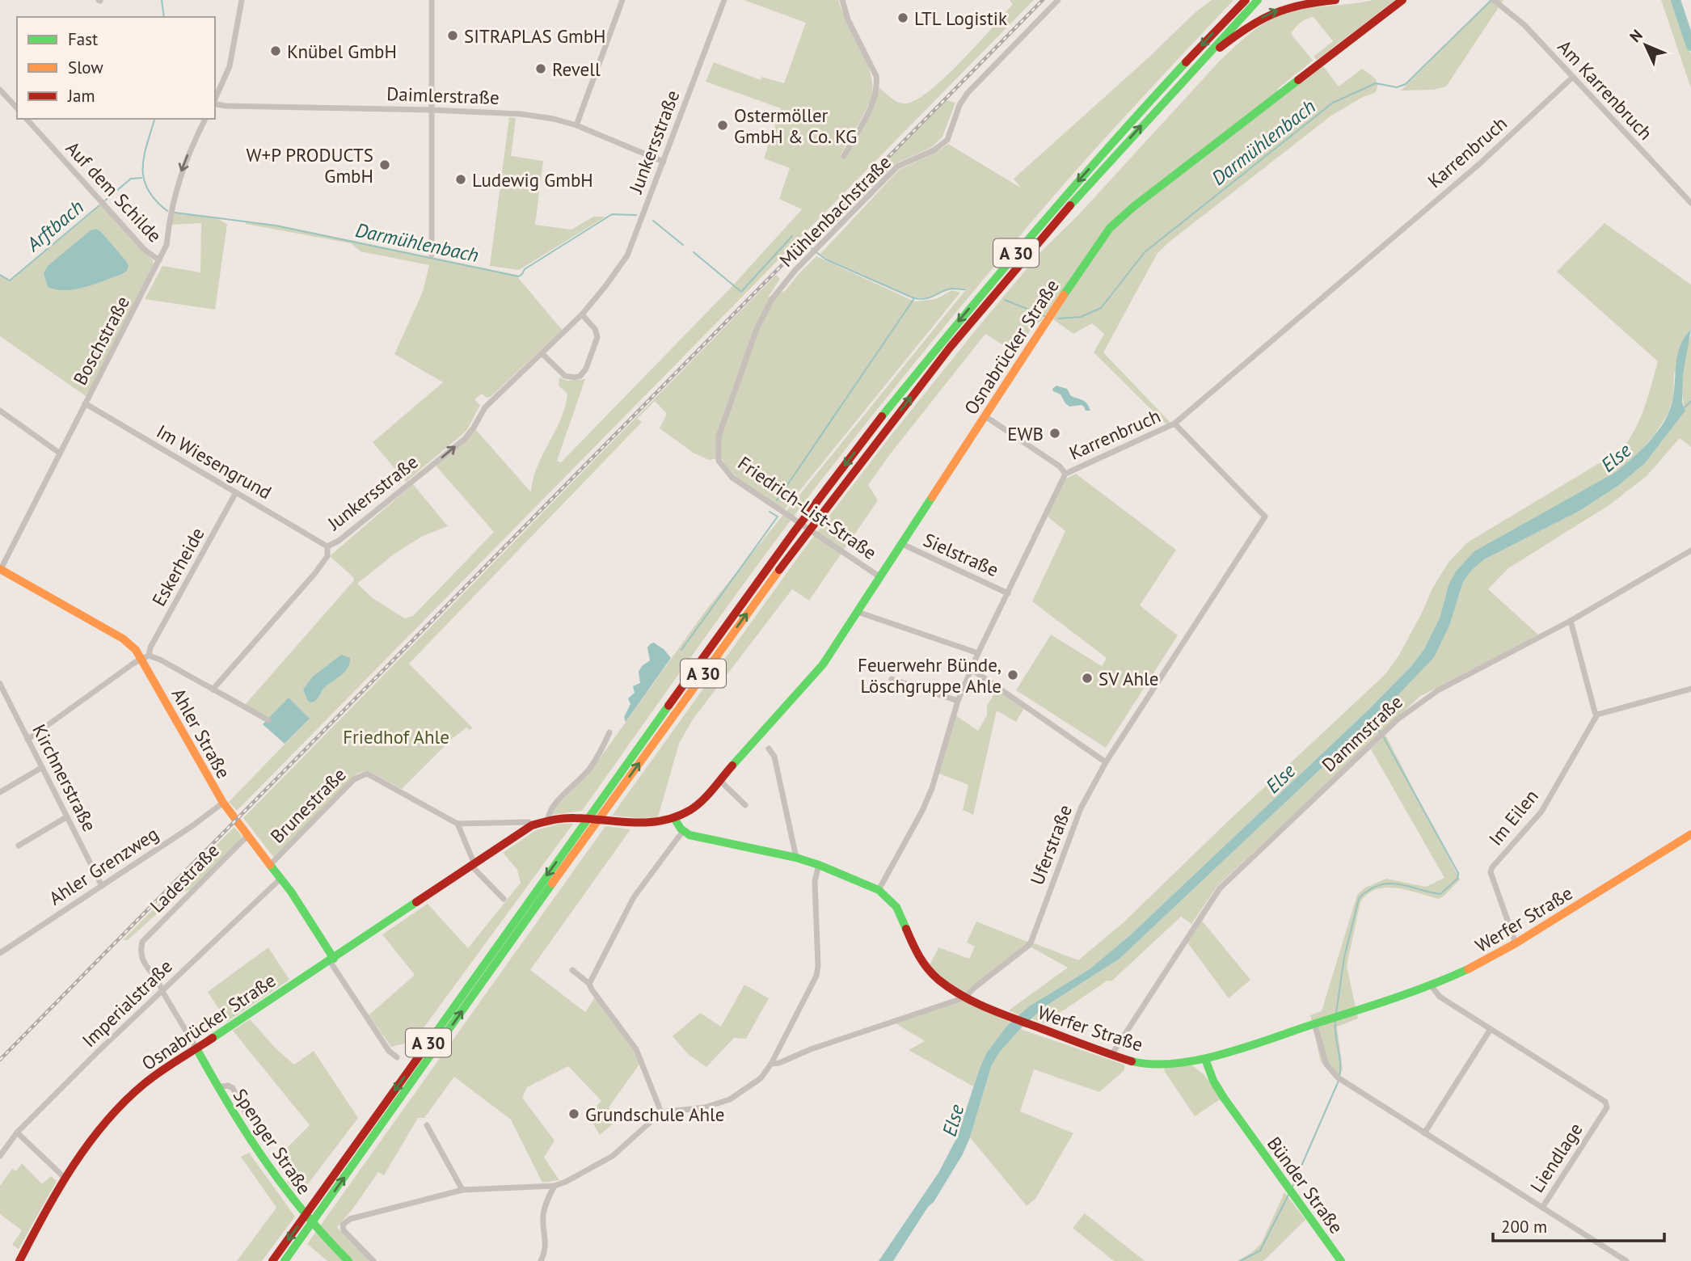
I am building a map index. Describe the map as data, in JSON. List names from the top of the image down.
{
  "streets": {
    "main road": [
      "A 30",
      "Osnabrücker Straße",
      "Ahler Straße",
      "Werfer Straße",
      "Spenger Straße",
      "Bünder Straße"
    ],
    "street": [
      "Am Karrenbruch",
      "Daimlerstraße",
      "Junkersstraße",
      "Karrenbruch",
      "Auf dem Schilde",
      "Mühlenbachstraße",
      "Boschstraße",
      "Im Wiesengrund",
      "Friedrich-List-Straße",
      "Sielstraße",
      "Eskerheide",
      "Dammstraße",
      "Kirchnerstraße",
      "Brunestraße",
      "Im Eilen",
      "Uferstraße",
      "Ahler Grenzweg",
      "Ladestraße",
      "Imperialstraße",
      "Liendlage"
    ]
  },
  "crossings": [
    ["Am Karrenbruch", "Karrenbruch"],
    ["Daimlerstraße", "Junkersstraße"],
    ["Junkersstraße", "Im Wiesengrund"],
    ["Karrenbruch", "Sielstraße"],
    ["Karrenbruch", "Uferstraße"],
    ["Karrenbruch", "Werfer Straße"],
    ["Auf dem Schilde", "Boschstraße"],
    ["Mühlenbachstraße", "Friedrich-List-Straße"],
    ["Boschstraße", "Im Wiesengrund"],
    ["Boschstraße", "Ahler Straße"],
    ["Osnabrücker Straße", "Friedrich-List-Straße"],
    ["Osnabrücker Straße", "Sielstraße"],
    ["Osnabrücker Straße", "Ahler Straße"],
    ["Osnabrücker Straße", "Spenger Straße"],
    ["Im Wiesengrund", "Eskerheide"],
    ["Eskerheide", "Ahler Straße"],
    ["Ahler Straße", "Brunestraße"],
    ["Ahler Straße", "Ahler Grenzweg"],
    ["Ahler Straße", "Ladestraße"],
    ["Ahler Straße", "Imperialstraße"],
    ["Dammstraße", "Werfer Straße"],
    ["Kirchnerstraße", "Ahler Grenzweg"],
    ["Im Eilen", "Werfer Straße"],
    ["Uferstraße", "Werfer Straße"],
    ["Ladestraße", "Spenger Straße"],
    ["Werfer Straße", "Liendlage"],
    ["Werfer Straße", "Bünder Straße"],
    ["Imperialstraße", "Spenger Straße"]
  ],
  "water": ["Darmühlenbach", "Arftbach", "Else"],
  "parks": ["Friedhof Ahle"],
  "places": [
    "LTL Logistik",
    "SITRAPLAS GmbH",
    "Knübel GmbH",
    "Revell",
    "Ostermöller GmbH & Co. KG",
    "W+P PRODUCTS GmbH",
    "Ludewig GmbH",
    "EWB",
    "Feuerwehr Bünde, Löschgruppe Ahle",
    "SV Ahle",
    "Grundschule Ahle"
  ],
  "legend": ["Fast", "Slow", "Jam"],
  "scale_bar": "200 m",
  "north": "top left"
}
